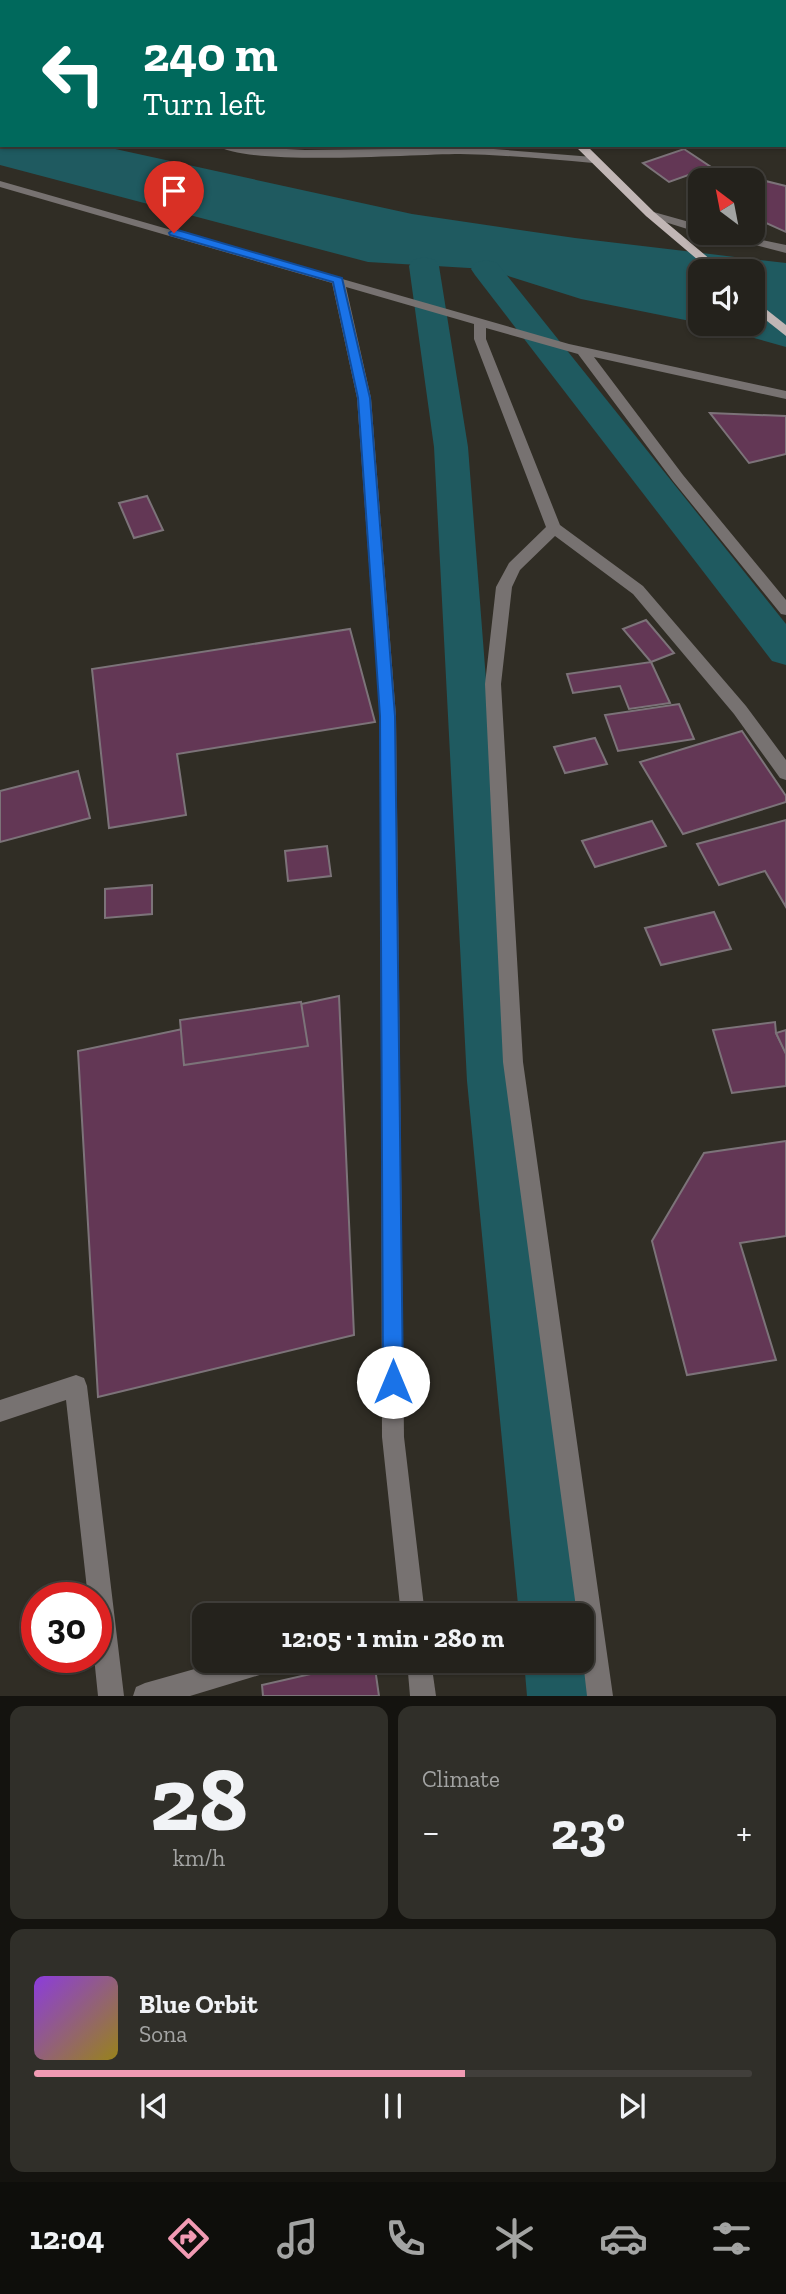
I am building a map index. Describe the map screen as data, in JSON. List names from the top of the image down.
{
  "north": "top left",
  "page": {
    "turn": ["240 m", "Turn left"],
    "limit": "30",
    "trip": "12:05 · 1 min · 280 m",
    "tile": [
      ["28", "km/h"],
      "Climate"
    ],
    "heat": ["−", "23°", "+"],
    "song": ["Blue Orbit", "Sona"],
    "tabs": "12:04"
  }
}
